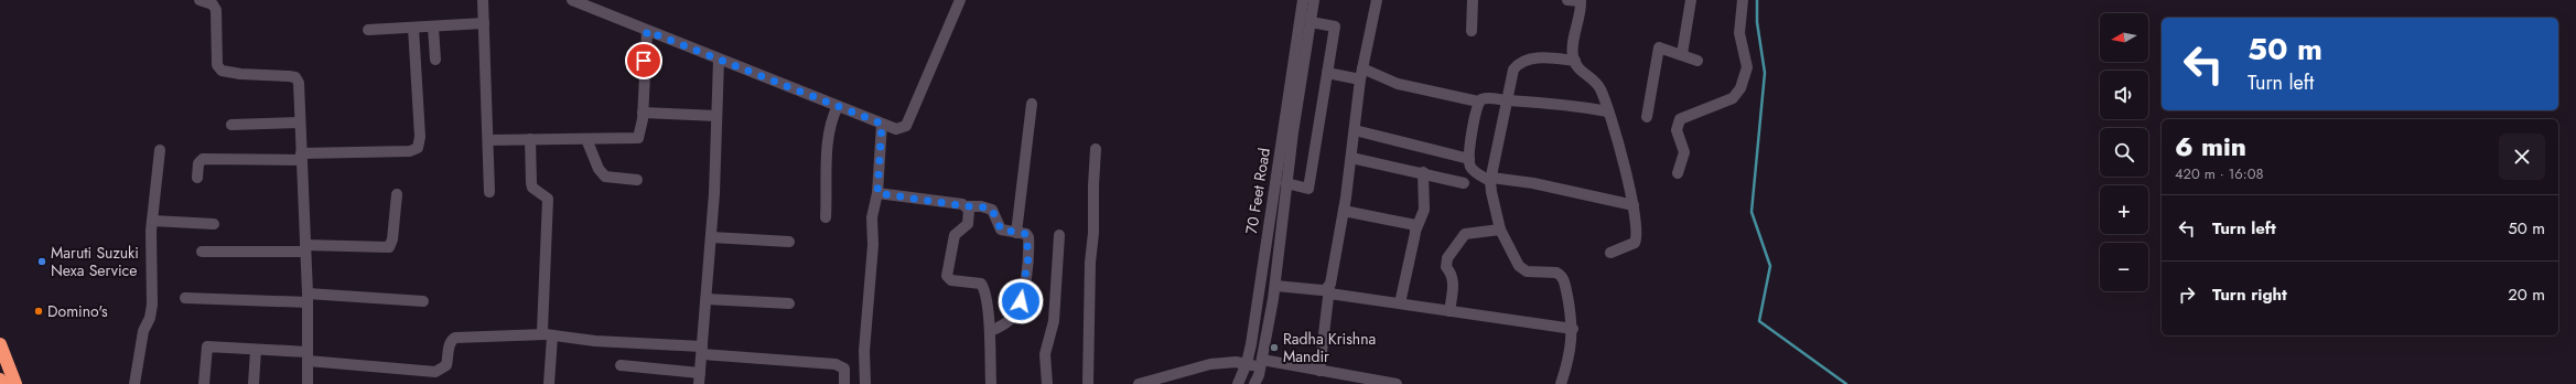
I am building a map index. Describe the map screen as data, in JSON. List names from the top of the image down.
{
  "streets": {
    "street": ["70 Feet Road"]
  },
  "places": ["Maruti Suzuki Nexa Service", "Domino's", "Radha Krishna Mandir"],
  "north": "left",
  "page": {
    "map_buttons": ["+", "−"],
    "turn": ["50 m", "Turn left"],
    "heading": ["6 min", "420 m · 16:08"],
    "list": [
      {
        "name": "Turn left",
        "value": "50 m"
      },
      {
        "name": "Turn right",
        "value": "20 m"
      }
    ]
  }
}
